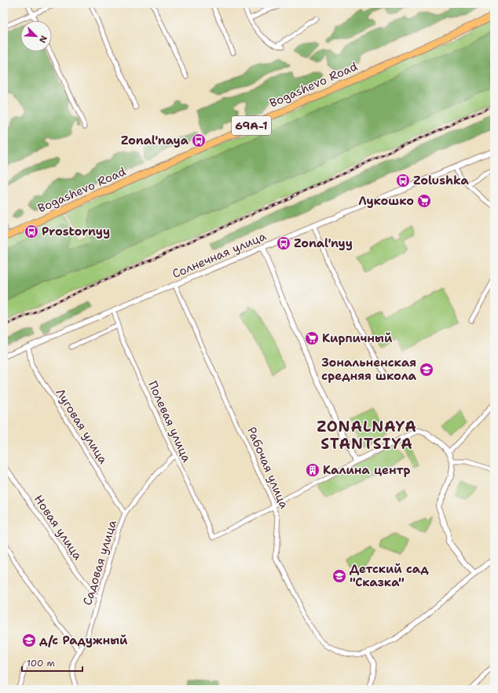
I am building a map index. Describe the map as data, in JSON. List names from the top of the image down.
{
  "streets": {
    "main road": ["Bogashevo Road", "69А-1"],
    "street": [
      "Солнечная улица",
      "Полевая улица",
      "Луговая улица",
      "Рабочая улица",
      "Новая улица",
      "Садовая улица"
    ]
  },
  "crossings": [
    ["Солнечная улица", "Полевая улица"],
    ["Солнечная улица", "Луговая улица"],
    ["Солнечная улица", "Рабочая улица"],
    ["Полевая улица", "Рабочая улица"],
    ["Полевая улица", "Садовая улица"],
    ["Луговая улица", "Садовая улица"],
    ["Новая улица", "Садовая улица"]
  ],
  "districts": ["ZONALNAYA STANTSIYA"],
  "places": {
    "bus stop": [
      "Zonal'naya",
      "Zolushka",
      "Prostornyy",
      "Zonal'nyy"
    ],
    "supermarket": ["Лукошко", "Кирпичный"],
    "school or university": ["Зональненская средняя школа", "Детский сад \"Сказка\"", "д/с Радужный"],
    "building": ["Калина центр"]
  },
  "scale_bar": "100 m",
  "north": "bottom right"
}
